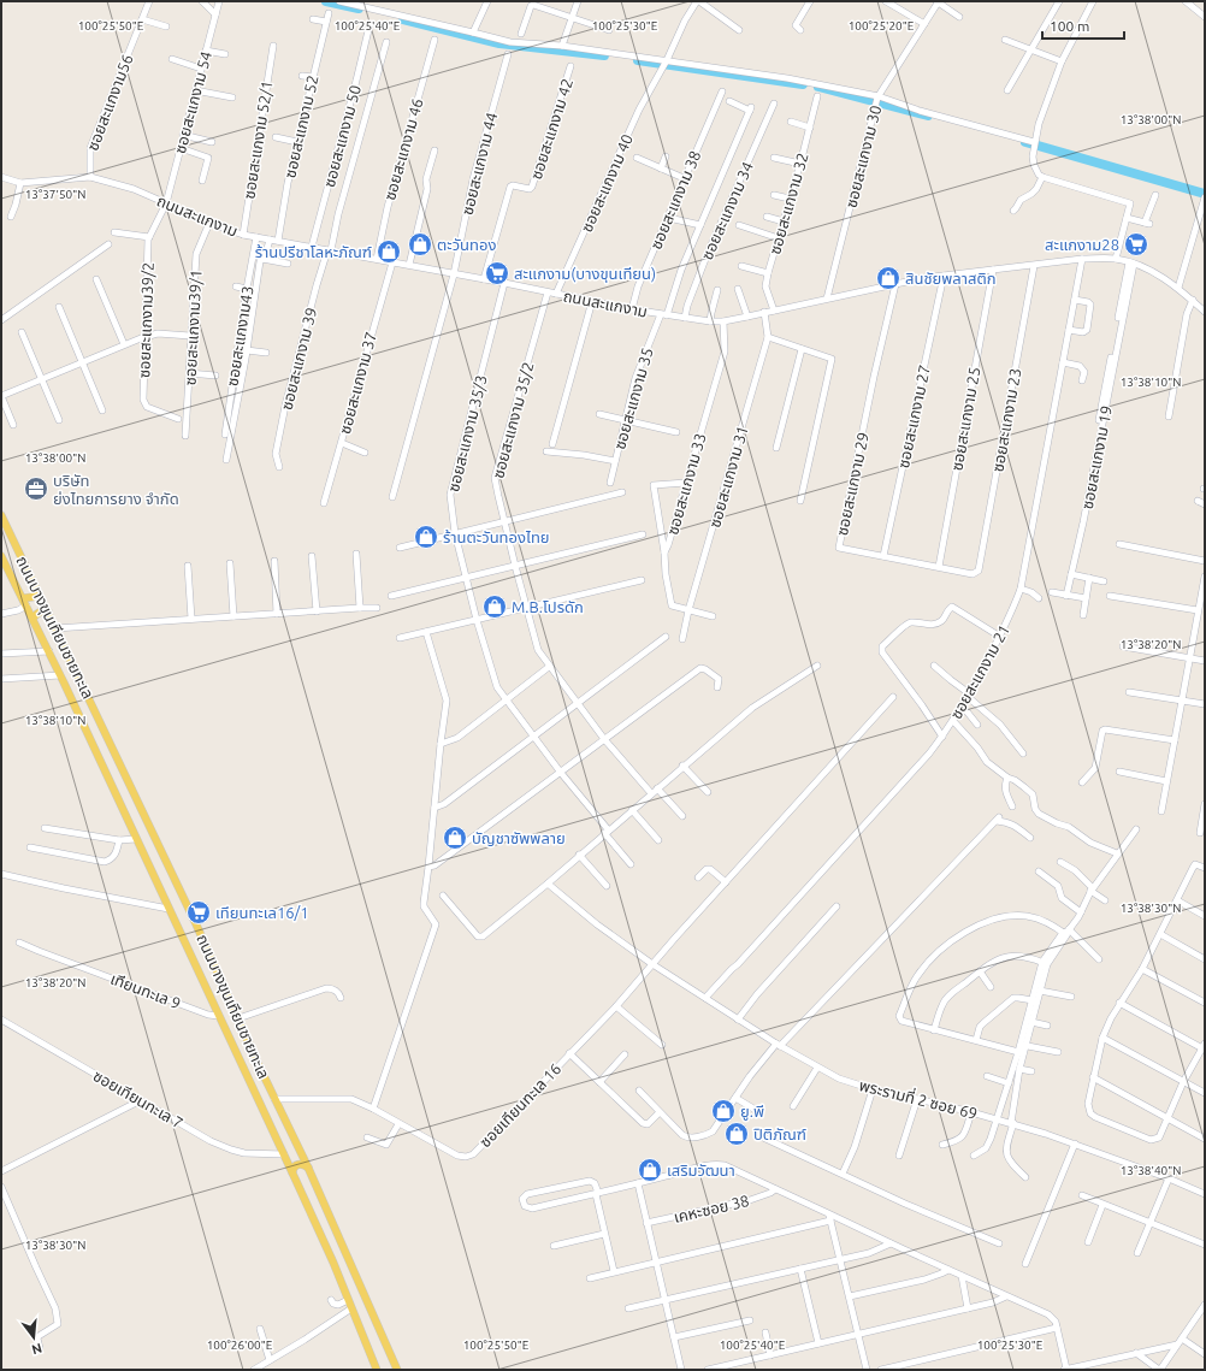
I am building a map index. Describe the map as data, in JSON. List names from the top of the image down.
{
  "streets": {
    "main road": ["ถนนบางขุนเทียนชายทะเล"],
    "street": [
      "ซอยสะแกงาม56",
      "ซอยสะแกงาม 54",
      "ซอยสะแกงาม 52",
      "ซอยสะแกงาม 42",
      "ซอยสะแกงาม 50",
      "ซอยสะแกงาม 52/1",
      "ซอยสะแกงาม 46",
      "ซอยสะแกงาม 30",
      "ซอยสะแกงาม 44",
      "ซอยสะแกงาม 40",
      "ซอยสะแกงาม 38",
      "ซอยสะแกงาม 32",
      "ซอยสะแกงาม 34",
      "ถนนสะแกงาม",
      "ซอยสะแกงาม39/2",
      "ซอยสะแกงาม39/1",
      "ซอยสะแกงาม43",
      "ซอยสะแกงาม 39",
      "ซอยสะแกงาม 37",
      "ซอยสะแกงาม 35",
      "ซอยสะแกงาม 27",
      "ซอยสะแกงาม 25",
      "ซอยสะแกงาม 35/2",
      "ซอยสะแกงาม 23",
      "ซอยสะแกงาม 35/3",
      "ซอยสะแกงาม 19",
      "ซอยสะแกงาม 31",
      "ซอยสะแกงาม 33",
      "ซอยสะแกงาม 29",
      "ซอยสะแกงาม 21",
      "เทียนทะเล 9",
      "ซอยเทียนทะเล 7",
      "พระรามที่ 2 ซอย 69",
      "ซอยเทียนทะเล 16",
      "เคหะซอย 38"
    ]
  },
  "crossings": [
    ["ซอยสะแกงาม56", "ถนนสะแกงาม"],
    ["ซอยสะแกงาม 54", "ถนนสะแกงาม"],
    ["ซอยสะแกงาม 54", "ซอยสะแกงาม39/2"],
    ["ซอยสะแกงาม 52", "ถนนสะแกงาม"],
    ["ซอยสะแกงาม 42", "ถนนสะแกงาม"],
    ["ซอยสะแกงาม 50", "ถนนสะแกงาม"],
    ["ซอยสะแกงาม 52/1", "ถนนสะแกงาม"],
    ["ซอยสะแกงาม 46", "ถนนสะแกงาม"],
    ["ซอยสะแกงาม 30", "ถนนสะแกงาม"],
    ["ซอยสะแกงาม 44", "ถนนสะแกงาม"],
    ["ซอยสะแกงาม 40", "ถนนสะแกงาม"],
    ["ซอยสะแกงาม 38", "ถนนสะแกงาม"],
    ["ซอยสะแกงาม 32", "ถนนสะแกงาม"],
    ["ซอยสะแกงาม 34", "ถนนสะแกงาม"],
    ["ถนนสะแกงาม", "ซอยสะแกงาม39/2"],
    ["ถนนสะแกงาม", "ซอยสะแกงาม39/1"],
    ["ถนนสะแกงาม", "ซอยสะแกงาม43"],
    ["ถนนสะแกงาม", "ซอยสะแกงาม 39"],
    ["ถนนสะแกงาม", "ซอยสะแกงาม 37"],
    ["ถนนสะแกงาม", "ซอยสะแกงาม 35"],
    ["ถนนสะแกงาม", "ซอยสะแกงาม 27"],
    ["ถนนสะแกงาม", "ซอยสะแกงาม 25"],
    ["ถนนสะแกงาม", "ซอยสะแกงาม 35/2"],
    ["ถนนสะแกงาม", "ซอยสะแกงาม 23"],
    ["ถนนสะแกงาม", "ซอยสะแกงาม 35/3"],
    ["ถนนสะแกงาม", "ซอยสะแกงาม 19"],
    ["ถนนสะแกงาม", "ซอยสะแกงาม 31"],
    ["ถนนสะแกงาม", "ซอยสะแกงาม 33"],
    ["ถนนสะแกงาม", "ซอยสะแกงาม 29"],
    ["ถนนสะแกงาม", "ซอยสะแกงาม 21"],
    ["ซอยสะแกงาม 27", "ซอยสะแกงาม 29"],
    ["ซอยสะแกงาม 25", "ซอยสะแกงาม 29"],
    ["ซอยสะแกงาม 23", "ซอยสะแกงาม 29"],
    ["ซอยสะแกงาม 31", "ซอยสะแกงาม 33"],
    ["ถนนบางขุนเทียนชายทะเล", "เทียนทะเล 9"],
    ["ถนนบางขุนเทียนชายทะเล", "ซอยเทียนทะเล 7"],
    ["ถนนบางขุนเทียนชายทะเล", "ซอยเทียนทะเล 16"],
    ["ซอยสะแกงาม 21", "พระรามที่ 2 ซอย 69"],
    ["พระรามที่ 2 ซอย 69", "ซอยเทียนทะเล 16"]
  ],
  "places": {
    "shop": [
      "ตะวันทอง",
      "ร้านปรีชาโลหะภัณฑ์",
      "สินชัยพลาสติก",
      "ร้านตะวันทองไทย",
      "M.B.โปรดัก",
      "บัญชาซัพพลาย",
      "ยู.พี",
      "ปิติภัณฑ์",
      "เสริมวัฒนา"
    ],
    "supermarket": ["สะแกงาม28", "สะแกงาม(บางขุนเทียน)", "เทียนทะเล16/1"],
    "office": ["บริษัท ย่งไทยการยาง จำกัด"]
  },
  "scale_bar": "100 m",
  "north": "bottom",
  "coordinates": [
    "100°25'50\"E",
    "100°25'40\"E",
    "100°25'30\"E",
    "100°25'20\"E",
    "13°38'00\"N",
    "13°37'50\"N",
    "13°38'10\"N",
    "13°38'20\"N",
    "13°38'30\"N",
    "13°38'40\"N",
    "100°26'00\"E"
  ]
}
